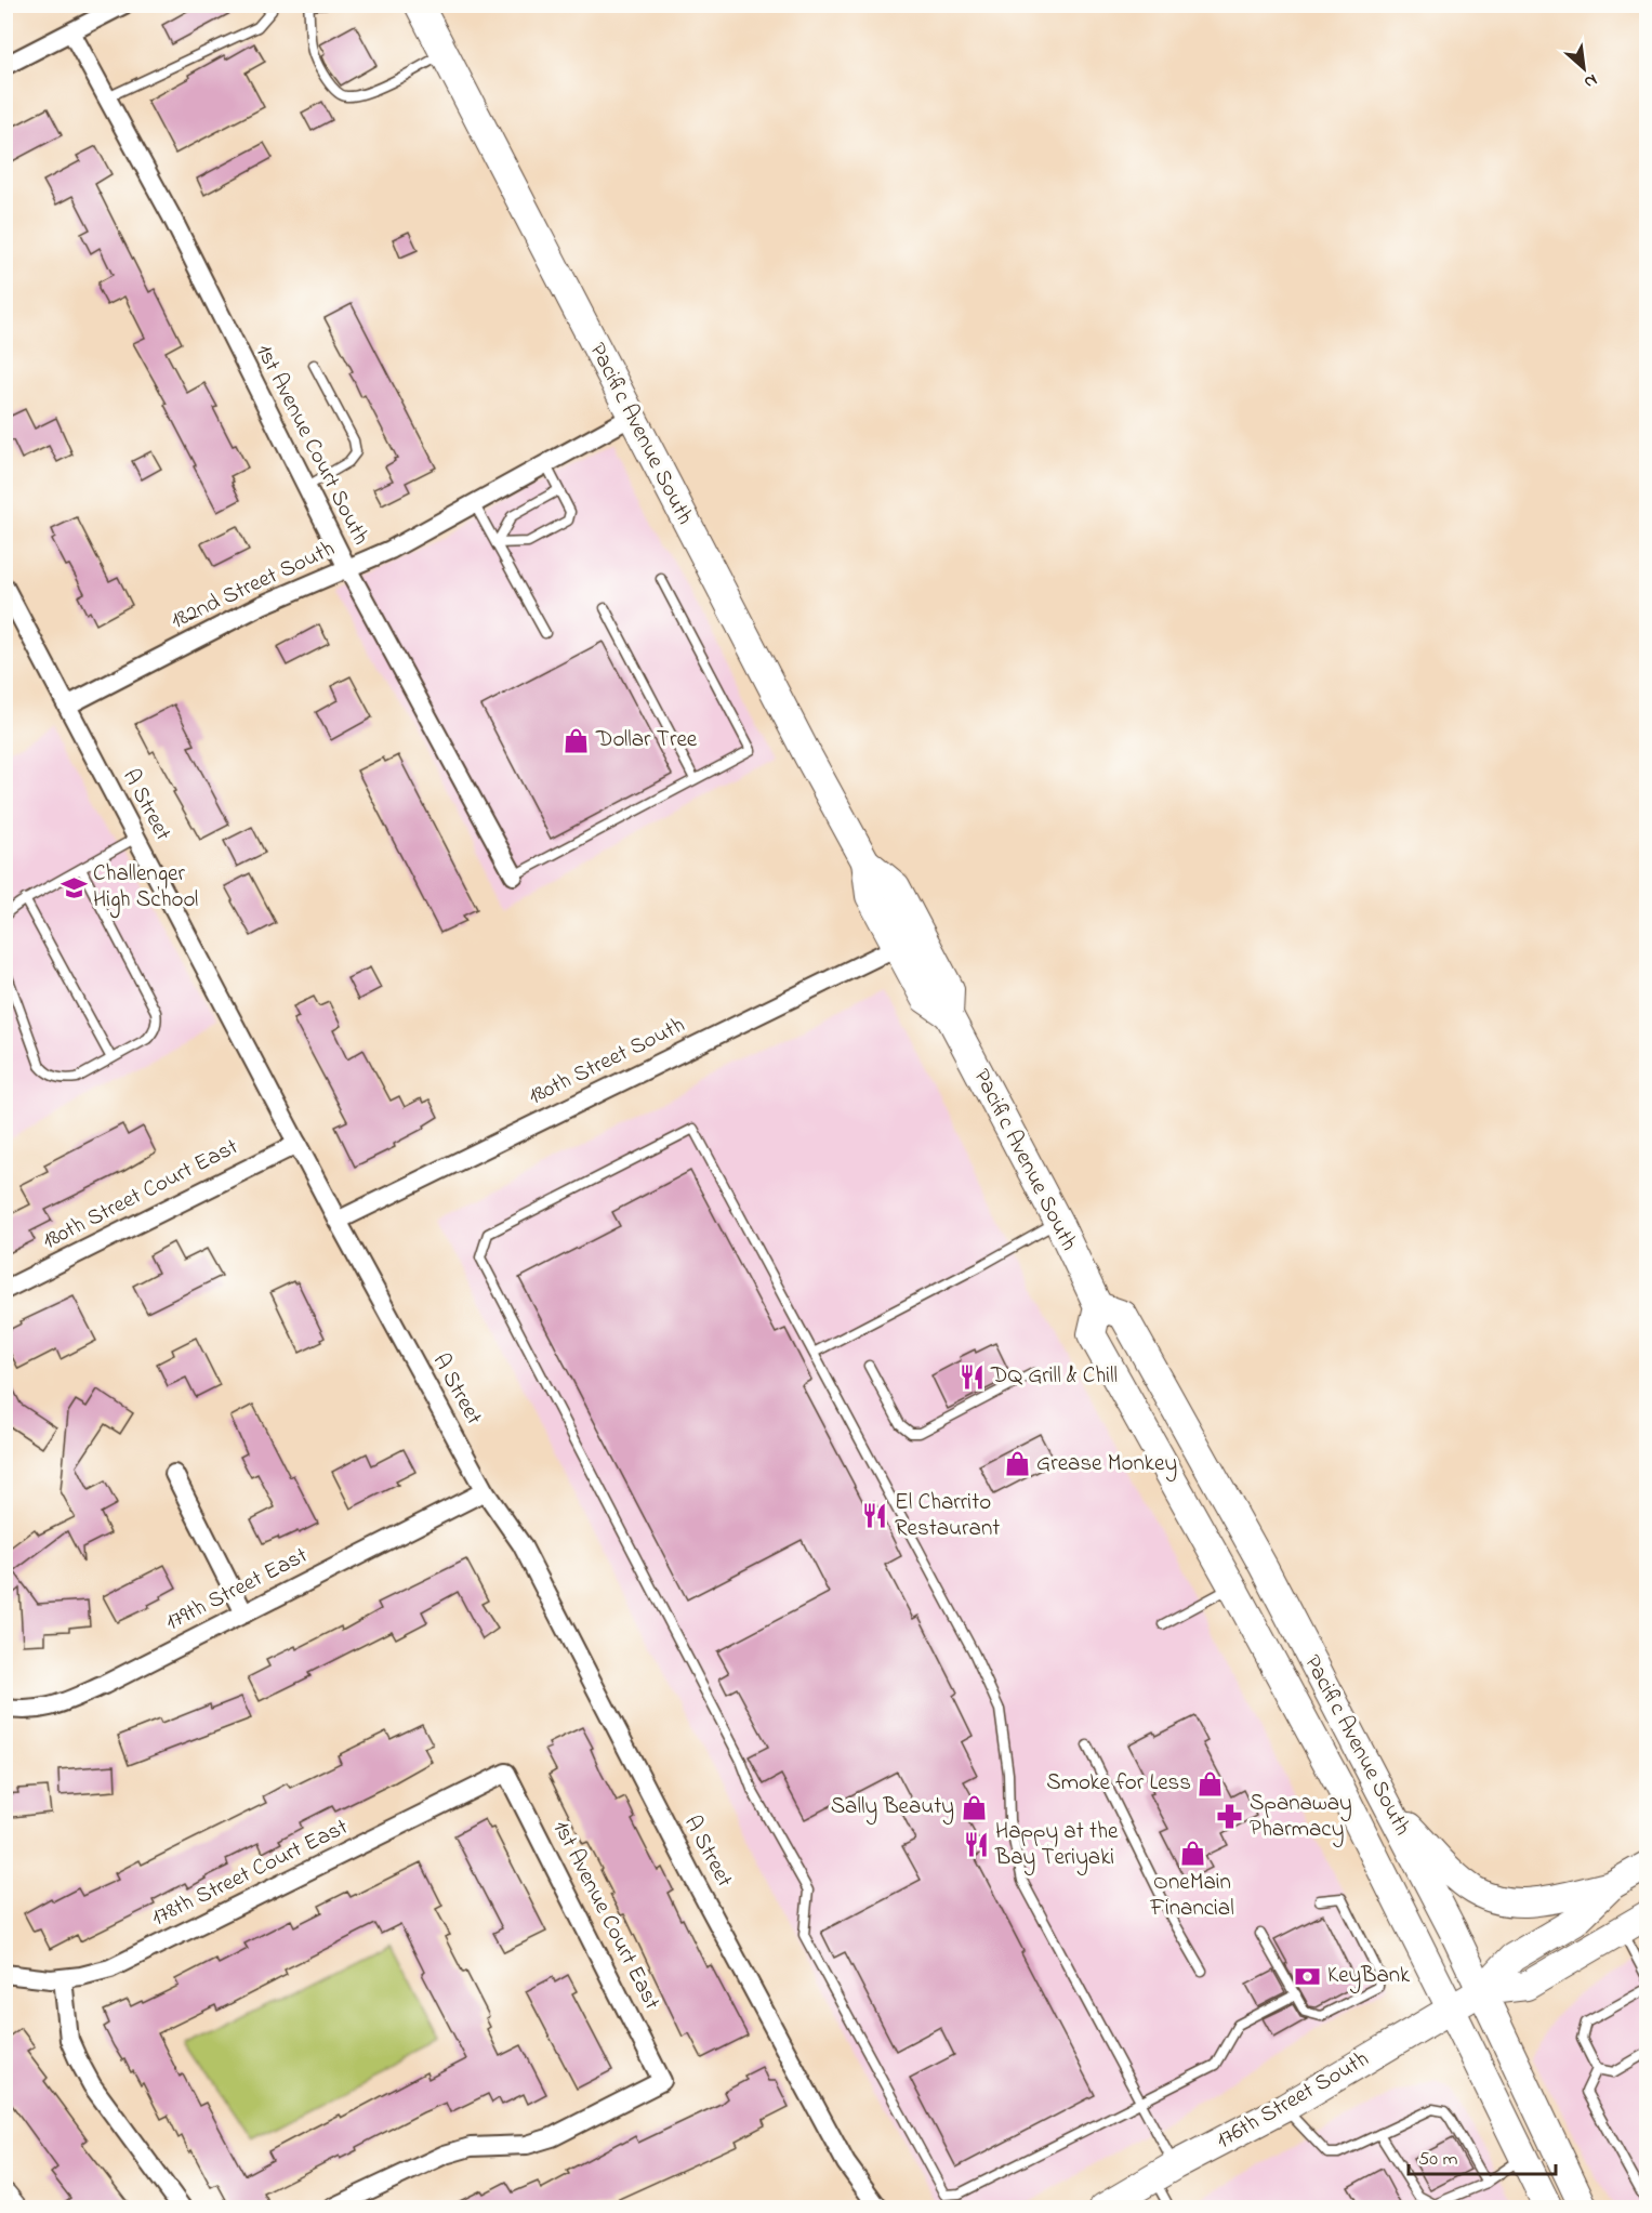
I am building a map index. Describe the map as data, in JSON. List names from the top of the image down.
{
  "streets": {
    "main road": ["Pacific Avenue South", "176th Street South"],
    "street": [
      "1st Avenue Court South",
      "182nd Street South",
      "A Street",
      "180th Street South",
      "180th Street Court East",
      "179th Street East",
      "178th Street Court East",
      "1st Avenue Court East"
    ]
  },
  "crossings": [
    ["Pacific Avenue South", "182nd Street South"],
    ["Pacific Avenue South", "180th Street South"],
    ["Pacific Avenue South", "176th Street South"],
    ["1st Avenue Court South", "182nd Street South"],
    ["182nd Street South", "A Street"],
    ["A Street", "180th Street South"],
    ["A Street", "180th Street Court East"],
    ["A Street", "179th Street East"],
    ["178th Street Court East", "1st Avenue Court East"]
  ],
  "places": {
    "shop": [
      "Dollar Tree",
      "Grease Monkey",
      "Smoke for Less",
      "Sally Beauty",
      "OneMain Financial"
    ],
    "school or university": ["Challenger High School"],
    "restaurant": ["DQ Grill & Chill", "El Charrito Restaurant", "Happy at the Bay Teriyaki"],
    "pharmacy": ["Spanaway Pharmacy"],
    "bank": ["KeyBank"]
  },
  "scale_bar": "50 m",
  "north": "bottom right"
}
